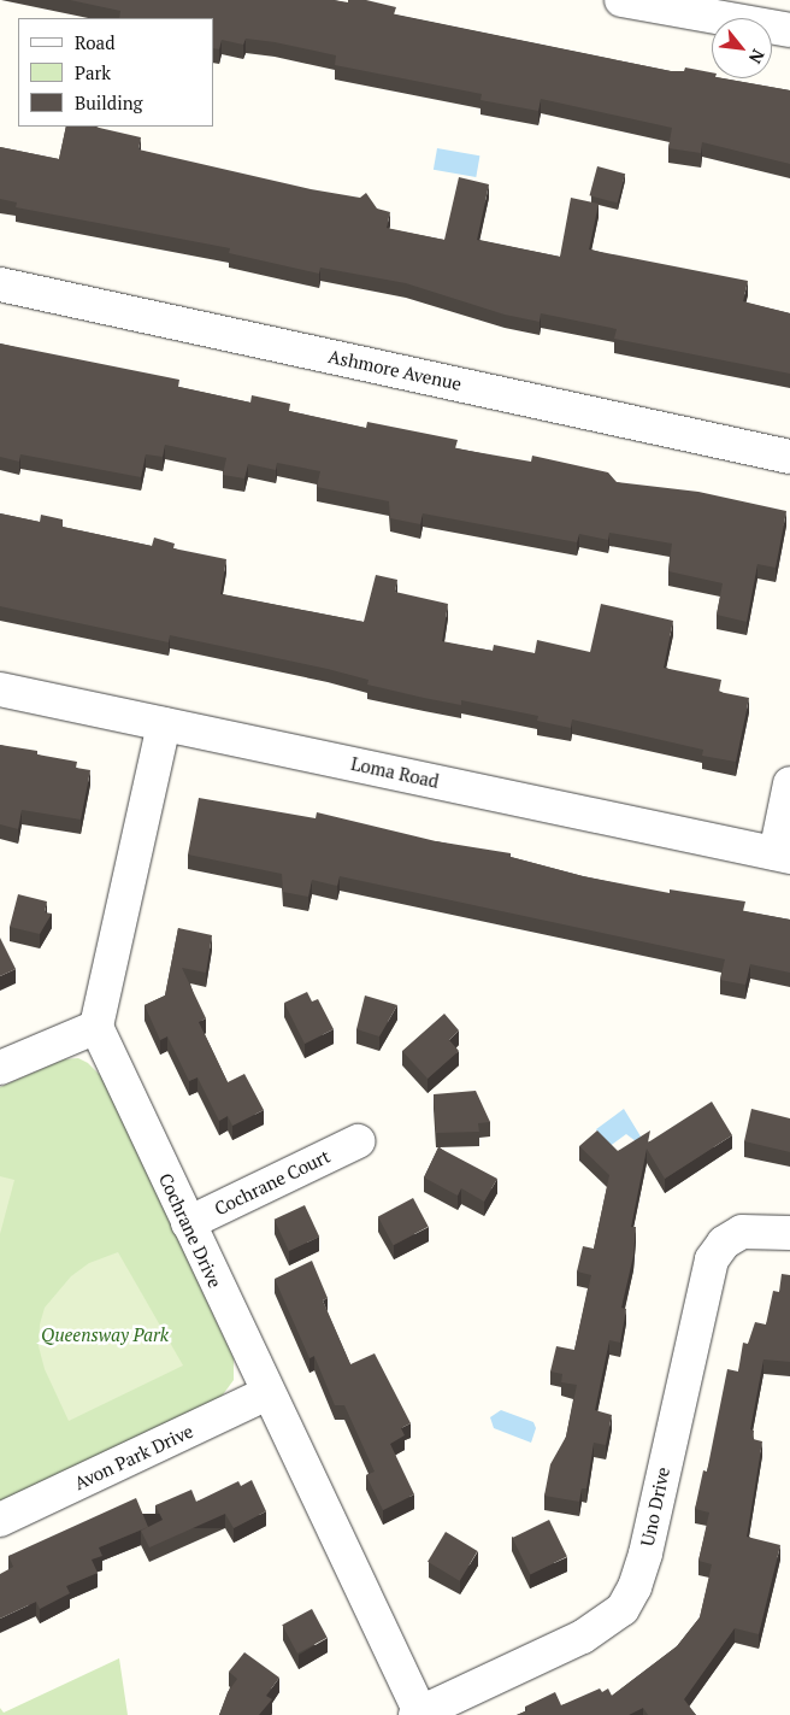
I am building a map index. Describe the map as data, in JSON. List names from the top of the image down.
{
  "streets": {
    "street": [
      "Ashmore Avenue",
      "Loma Road",
      "Cochrane Court",
      "Cochrane Drive",
      "Avon Park Drive",
      "Uno Drive"
    ]
  },
  "crossings": [
    ["Cochrane Court", "Cochrane Drive"],
    ["Cochrane Drive", "Avon Park Drive"],
    ["Cochrane Drive", "Uno Drive"]
  ],
  "parks": ["Queensway Park"],
  "legend": ["Road", "Park", "Building"],
  "north": "bottom right"
}
